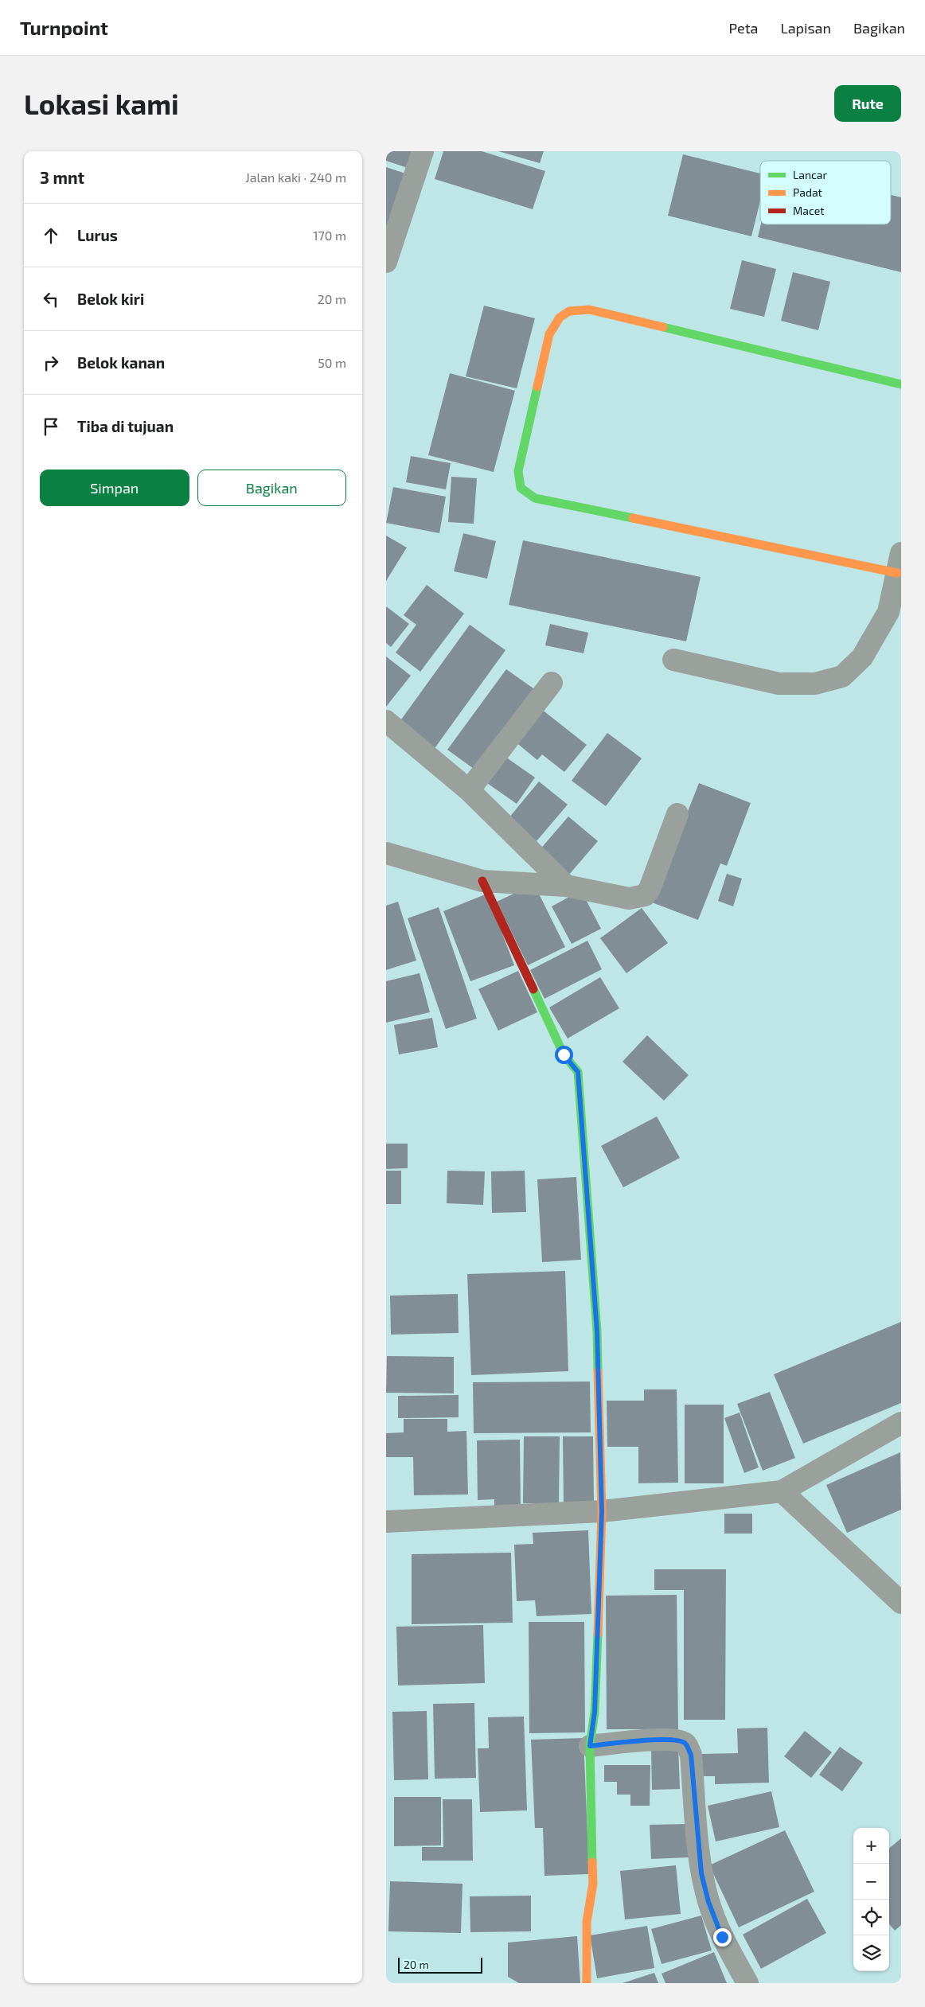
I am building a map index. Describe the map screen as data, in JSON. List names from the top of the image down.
{
  "legend": ["Lancar", "Padat", "Macet"],
  "scale_bar": "20 m",
  "page": {
    "header": "Turnpoint",
    "nav": ["Peta", "Lapisan", "Bagikan"],
    "buttons": [
      "Rute",
      ["Simpan", "Bagikan"]
    ],
    "title": "Lokasi kami",
    "heading": ["3 mnt", "Jalan kaki · 240 m"],
    "list": [
      ["Lurus", "170 m"],
      ["Belok kiri", "20 m"],
      ["Belok kanan", "50 m"],
      "Tiba di tujuan"
    ],
    "map_buttons": ["+", "−"],
    "scale": "20 m"
  }
}
